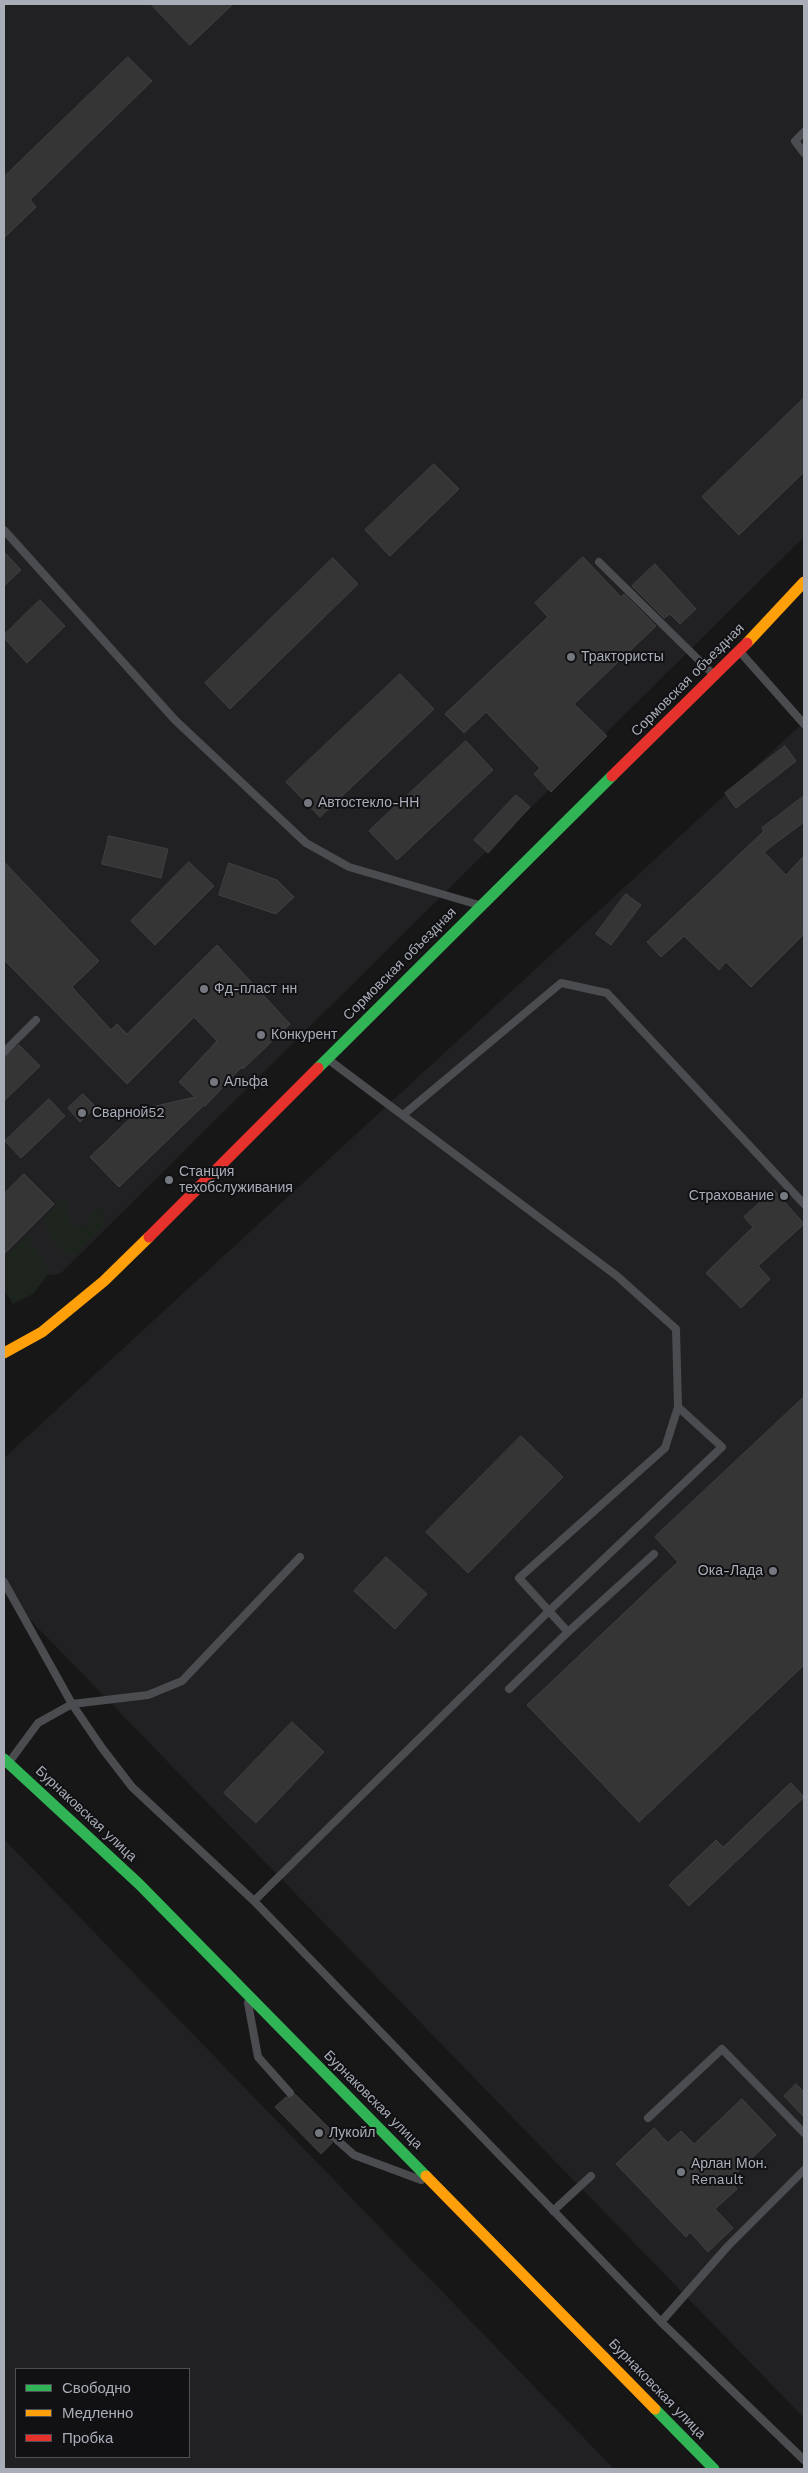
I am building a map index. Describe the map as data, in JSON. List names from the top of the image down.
{
  "streets": {
    "street": ["Сормовская объездная", "Бурнаковская улица"]
  },
  "places": [
    "Трактористы",
    "Автостекло-НН",
    "Фд-пласт нн",
    "Конкурент",
    "Альфа",
    "Сварной52",
    "Станция техобслуживания",
    "Страхование",
    "Ока-Лада",
    "Лукойл",
    "Арлан Мон. Renault"
  ],
  "legend": ["Свободно", "Медленно", "Пробка"]
}
